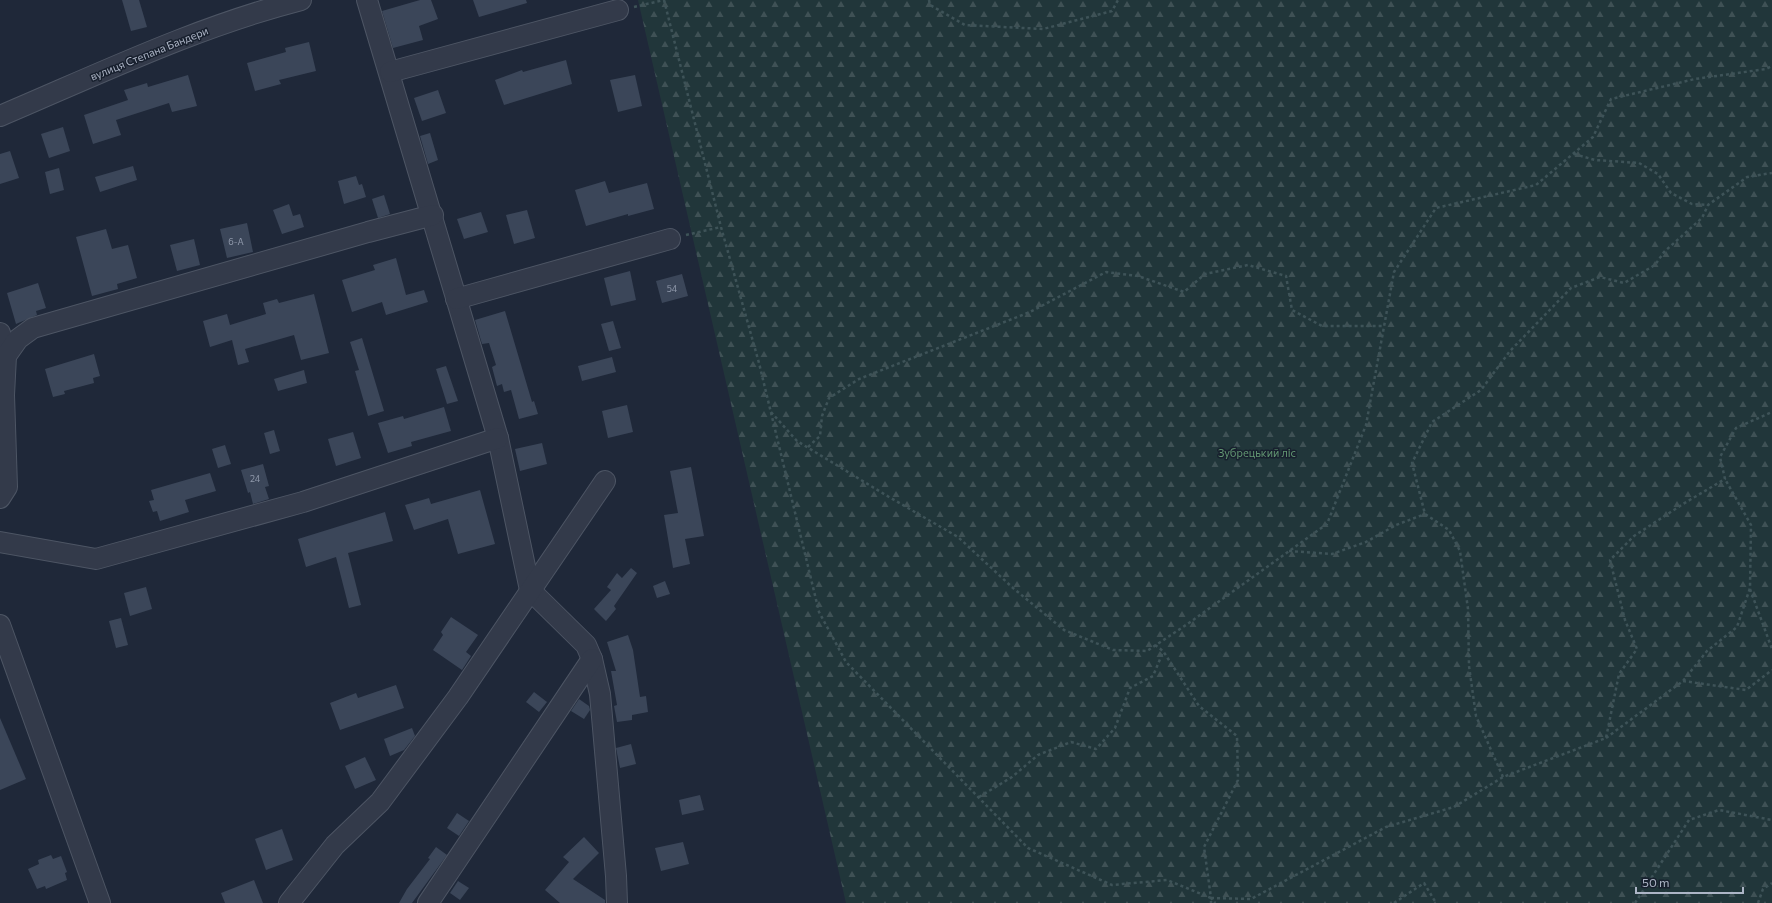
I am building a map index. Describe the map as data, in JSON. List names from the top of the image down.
{
  "streets": {
    "street": ["вулиця Степана Бандери"]
  },
  "parks": ["Зубрецький ліс"],
  "house_numbers": ["6-А", "54", "24"],
  "scale_bar": "50 m"
}
